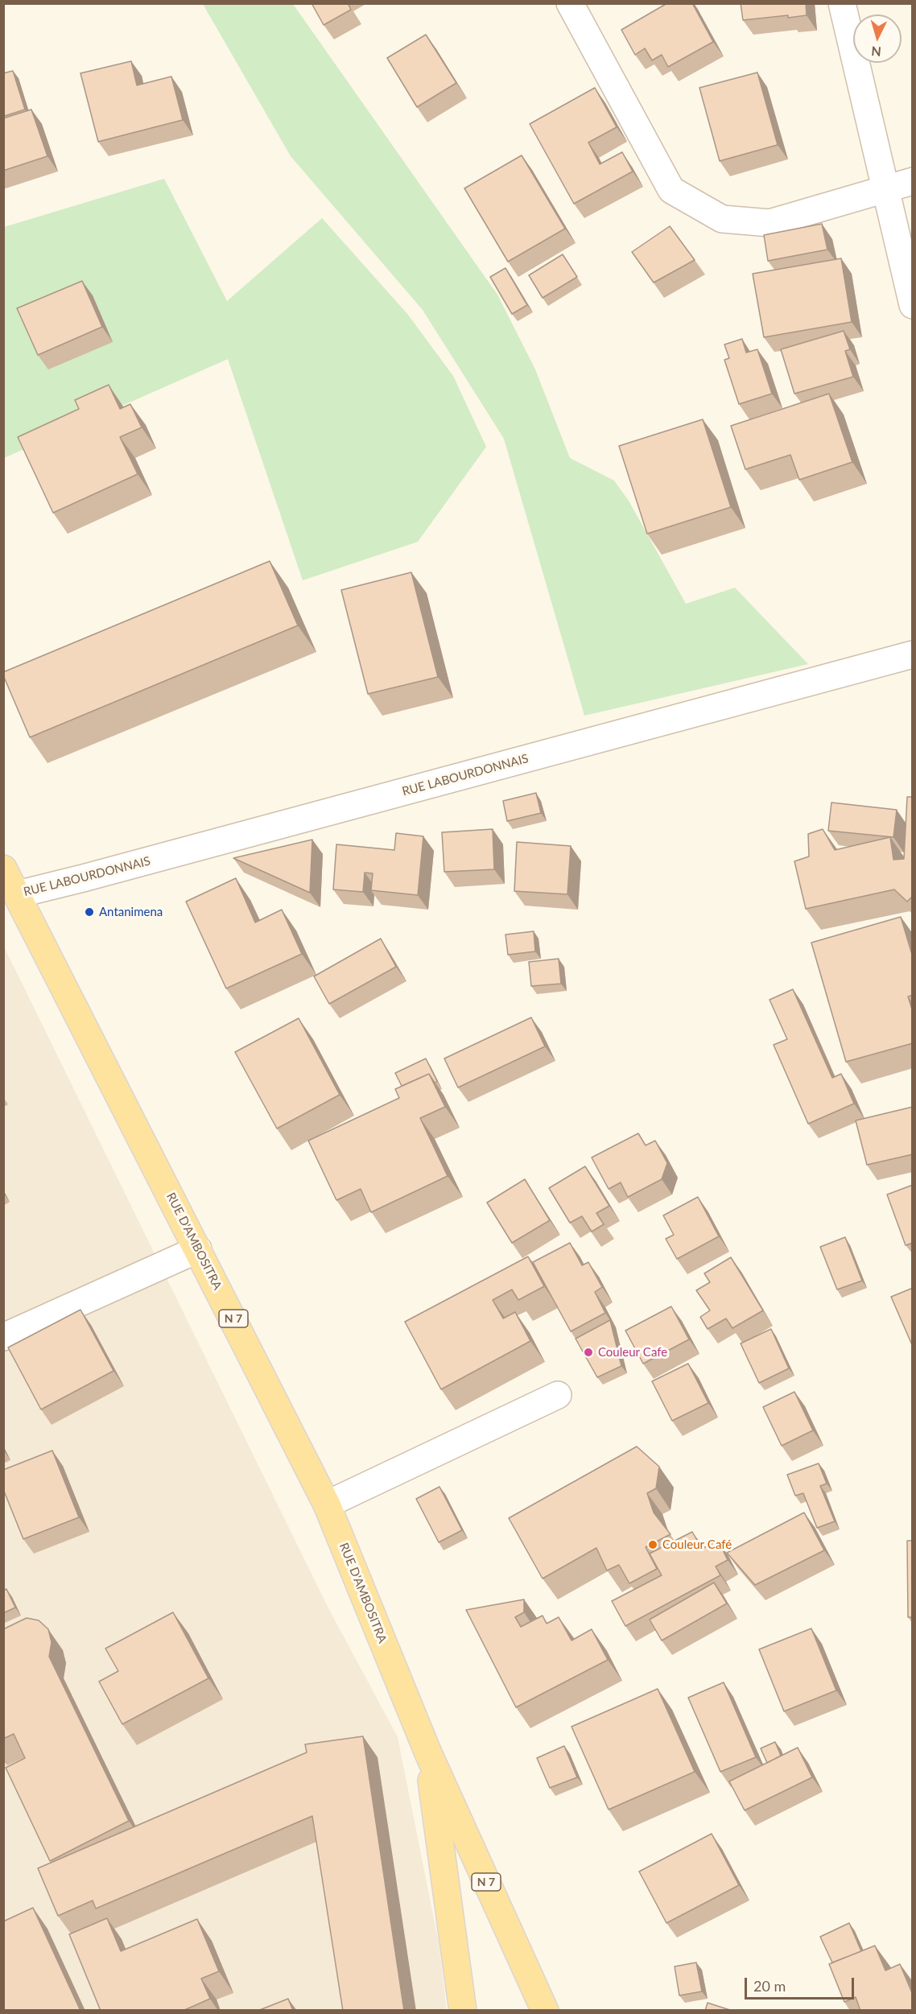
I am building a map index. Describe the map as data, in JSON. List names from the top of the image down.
{
  "streets": {
    "main road": ["RUE D'AMBOSITRA", "N 7"],
    "street": ["RUE LABOURDONNAIS"]
  },
  "crossings": [
    ["RUE LABOURDONNAIS", "RUE D'AMBOSITRA"]
  ],
  "places": ["Antanimena", "Couleur Cafe", "Couleur Café"],
  "scale_bar": "20 m",
  "north": "bottom"
}
